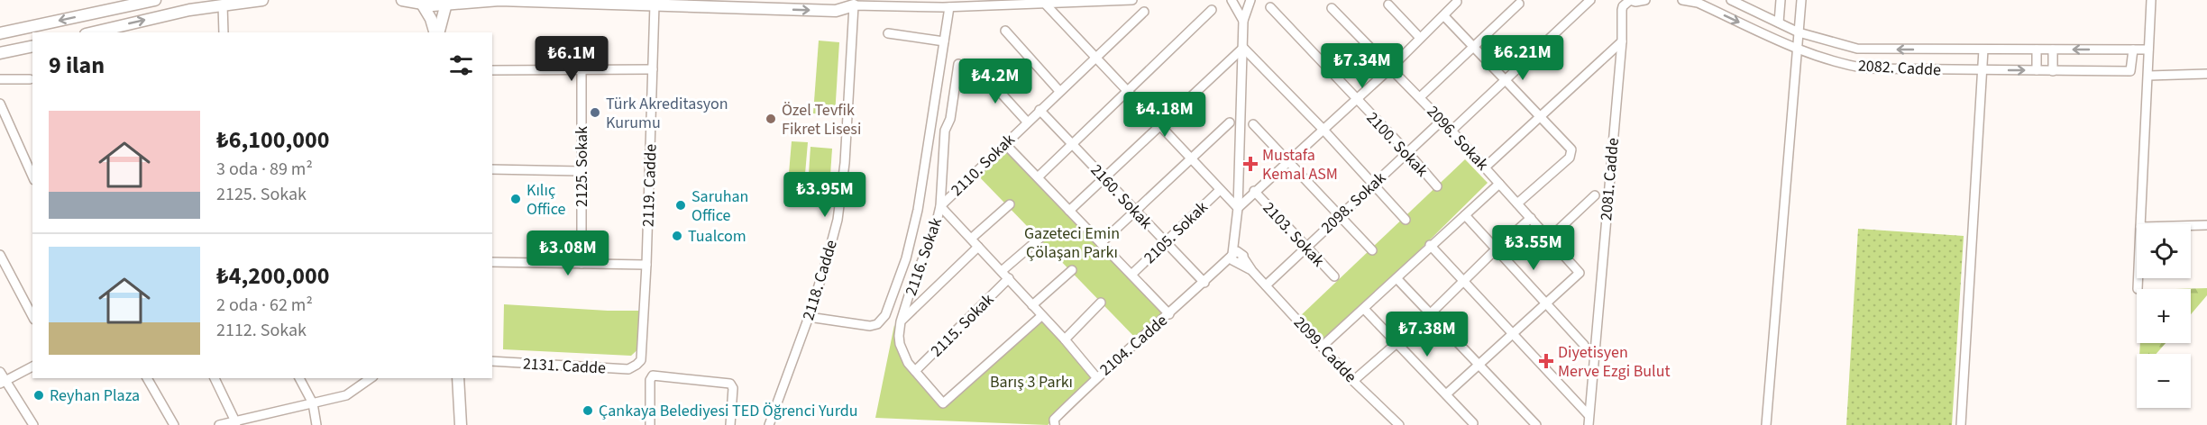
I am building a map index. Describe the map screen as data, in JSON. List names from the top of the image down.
{
  "streets": {
    "street": [
      "2082. Cadde",
      "2096. Sokak",
      "2100. Sokak",
      "2110. Sokak",
      "2125. Sokak",
      "2081. Cadde",
      "2119. Cadde",
      "2160. Sokak",
      "2098. Sokak",
      "2105. Sokak",
      "2103. Sokak",
      "2116. Sokak",
      "2118. Cadde",
      "2115. Sokak",
      "2104. Cadde",
      "2099. Cadde",
      "2131. Cadde"
    ]
  },
  "crossings": [
    ["2096. Sokak", "2098. Sokak"],
    ["2100. Sokak", "2098. Sokak"],
    ["2110. Sokak", "2160. Sokak"],
    ["2110. Sokak", "2116. Sokak"],
    ["2119. Cadde", "2131. Cadde"],
    ["2160. Sokak", "2105. Sokak"],
    ["2160. Sokak", "2104. Cadde"],
    ["2098. Sokak", "2103. Sokak"],
    ["2098. Sokak", "2099. Cadde"],
    ["2116. Sokak", "2115. Sokak"],
    ["2104. Cadde", "2099. Cadde"]
  ],
  "parks": ["Gazeteci Emin Çölaşan Parkı", "Barış 3 Parkı"],
  "places": {
    "other": [
      "Türk Akreditasyon Kurumu",
      "Özel Tevfik Fikret Lisesi",
      "Kılıç Office",
      "Saruhan Office",
      "Tualcom",
      "Reyhan Plaza",
      "Çankaya Belediyesi TED Öğrenci Yurdu"
    ],
    "health": ["Mustafa Kemal ASM", "Diyetisyen Merve Ezgi Bulut"]
  },
  "page": {
    "heading": "9 ilan",
    "price": [
      "₺6.21M",
      "₺6.1M",
      "₺7.34M",
      "₺4.2M",
      "₺4.18M",
      "₺3.95M",
      "₺3.55M",
      "₺3.08M",
      "₺7.38M"
    ],
    "list": [
      {
        "name": "₺6,100,000",
        "note": "3 oda · 89 m² · 2125. Sokak"
      },
      {
        "name": "₺4,200,000",
        "note": "2 oda · 62 m² · 2112. Sokak"
      }
    ],
    "map_buttons": ["+", "−"]
  }
}
